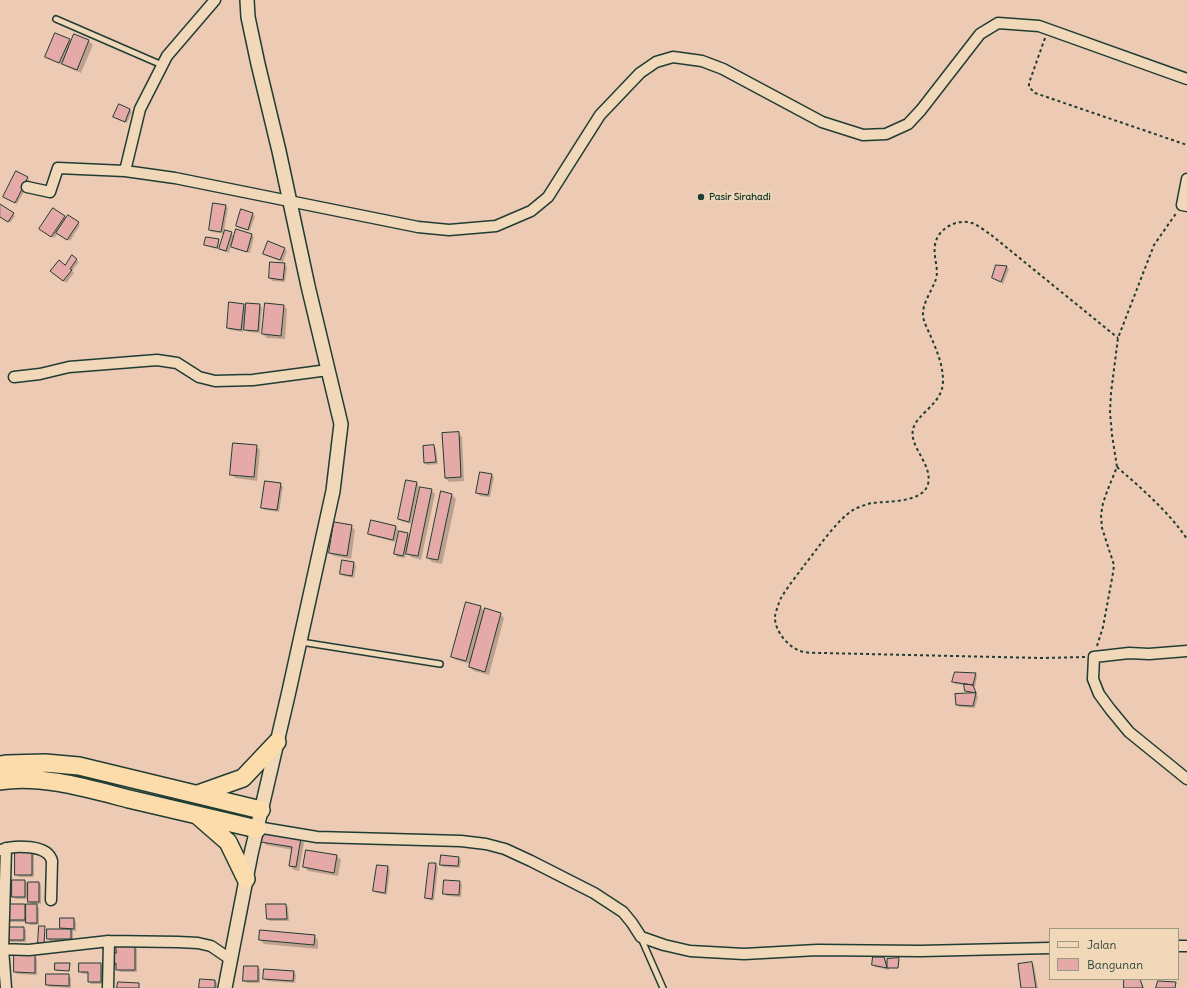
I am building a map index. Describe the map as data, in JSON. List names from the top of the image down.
{
  "places": ["Pasir Sirahadi"],
  "legend": ["Jalan", "Bangunan"]
}
